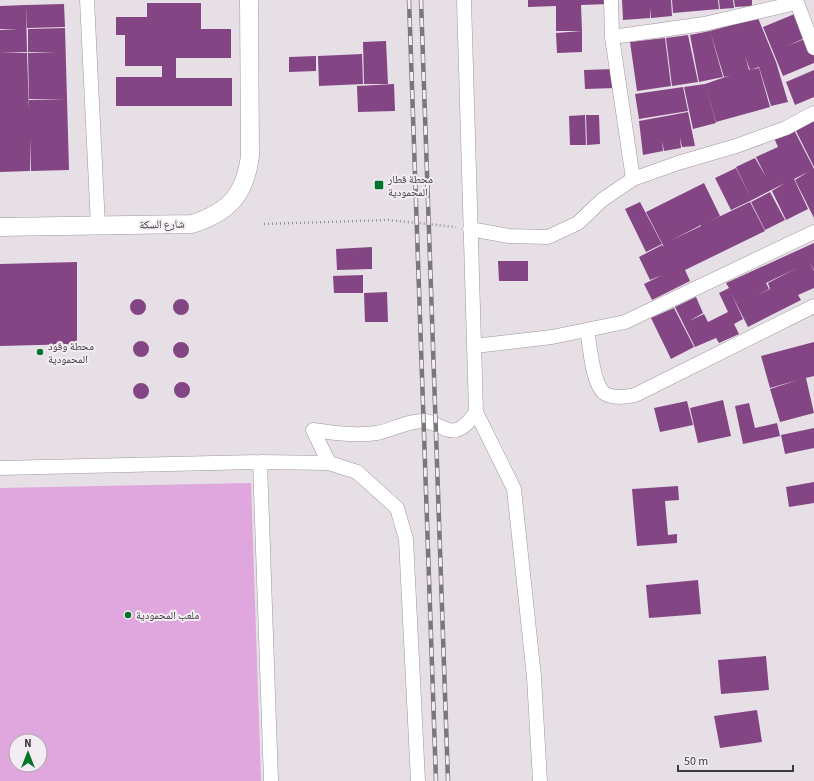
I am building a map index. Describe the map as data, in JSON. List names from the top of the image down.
{
  "streets": {
    "street": ["شارع السكة"]
  },
  "places": {
    "transit": ["محطة قطار المحمودية"],
    "other": ["محطة وقود المحمودية", "ملعب المحمودية"]
  },
  "scale_bar": "50 m",
  "north": "top"
}
